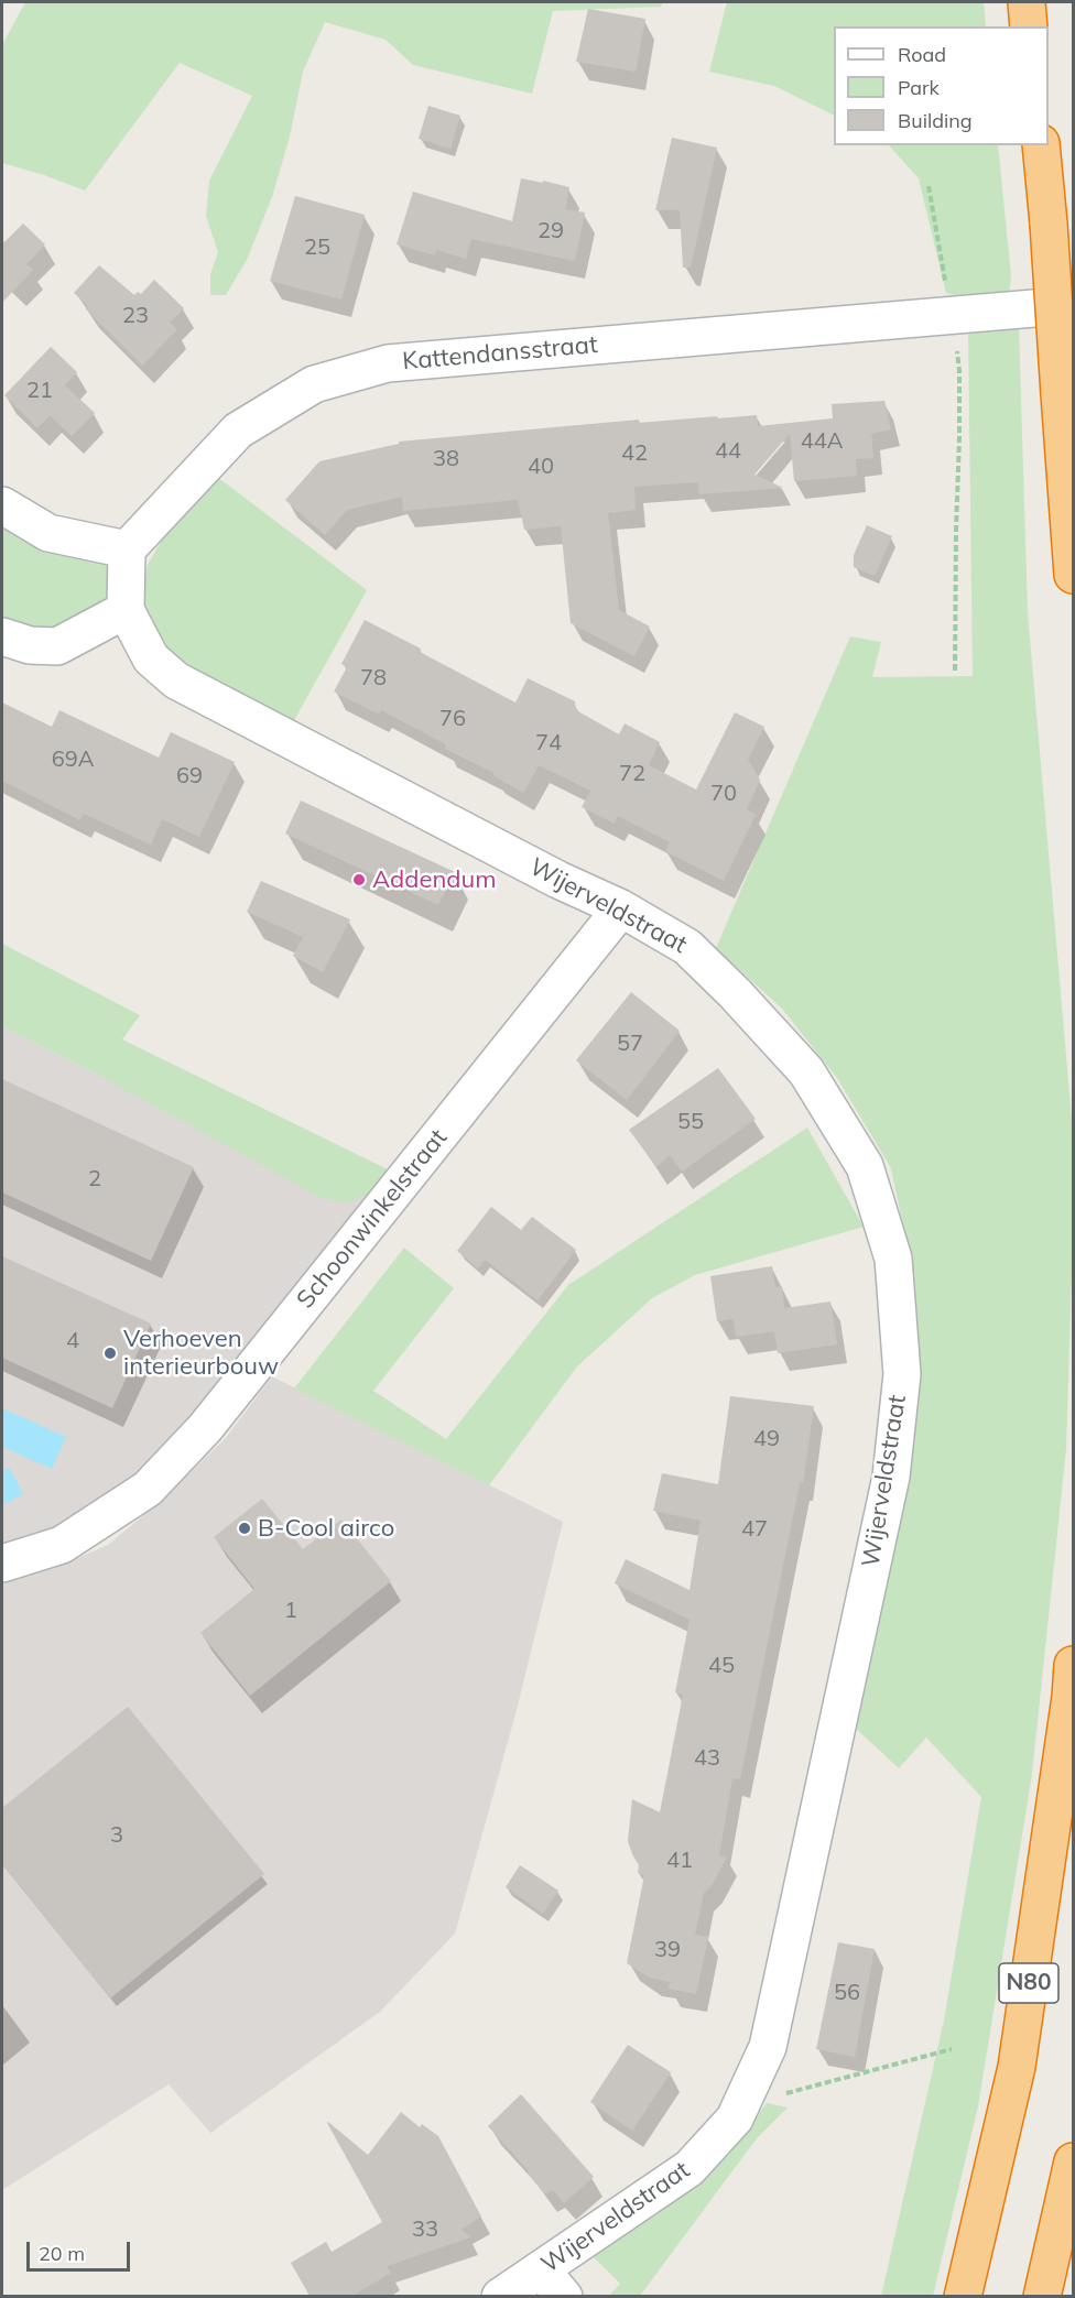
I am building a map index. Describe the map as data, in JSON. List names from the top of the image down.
{
  "streets": {
    "highway": ["N80"],
    "street": ["Kattendansstraat", "Wijerveldstraat", "Schoonwinkelstraat"]
  },
  "crossings": [
    ["Kattendansstraat", "Wijerveldstraat"],
    ["Wijerveldstraat", "Schoonwinkelstraat"]
  ],
  "places": ["Addendum", "Verhoeven interieurbouw", "B-Cool airco"],
  "house_numbers": [
    "29",
    "25",
    "23",
    "21",
    "44A",
    "44",
    "42",
    "38",
    "40",
    "78",
    "76",
    "74",
    "69A",
    "72",
    "69",
    "70",
    "57",
    "55",
    "2",
    "4",
    "49",
    "47",
    "1",
    "45",
    "43",
    "3",
    "41",
    "39",
    "56",
    "33"
  ],
  "legend": ["Road", "Park", "Building"],
  "scale_bar": "20 m"
}
